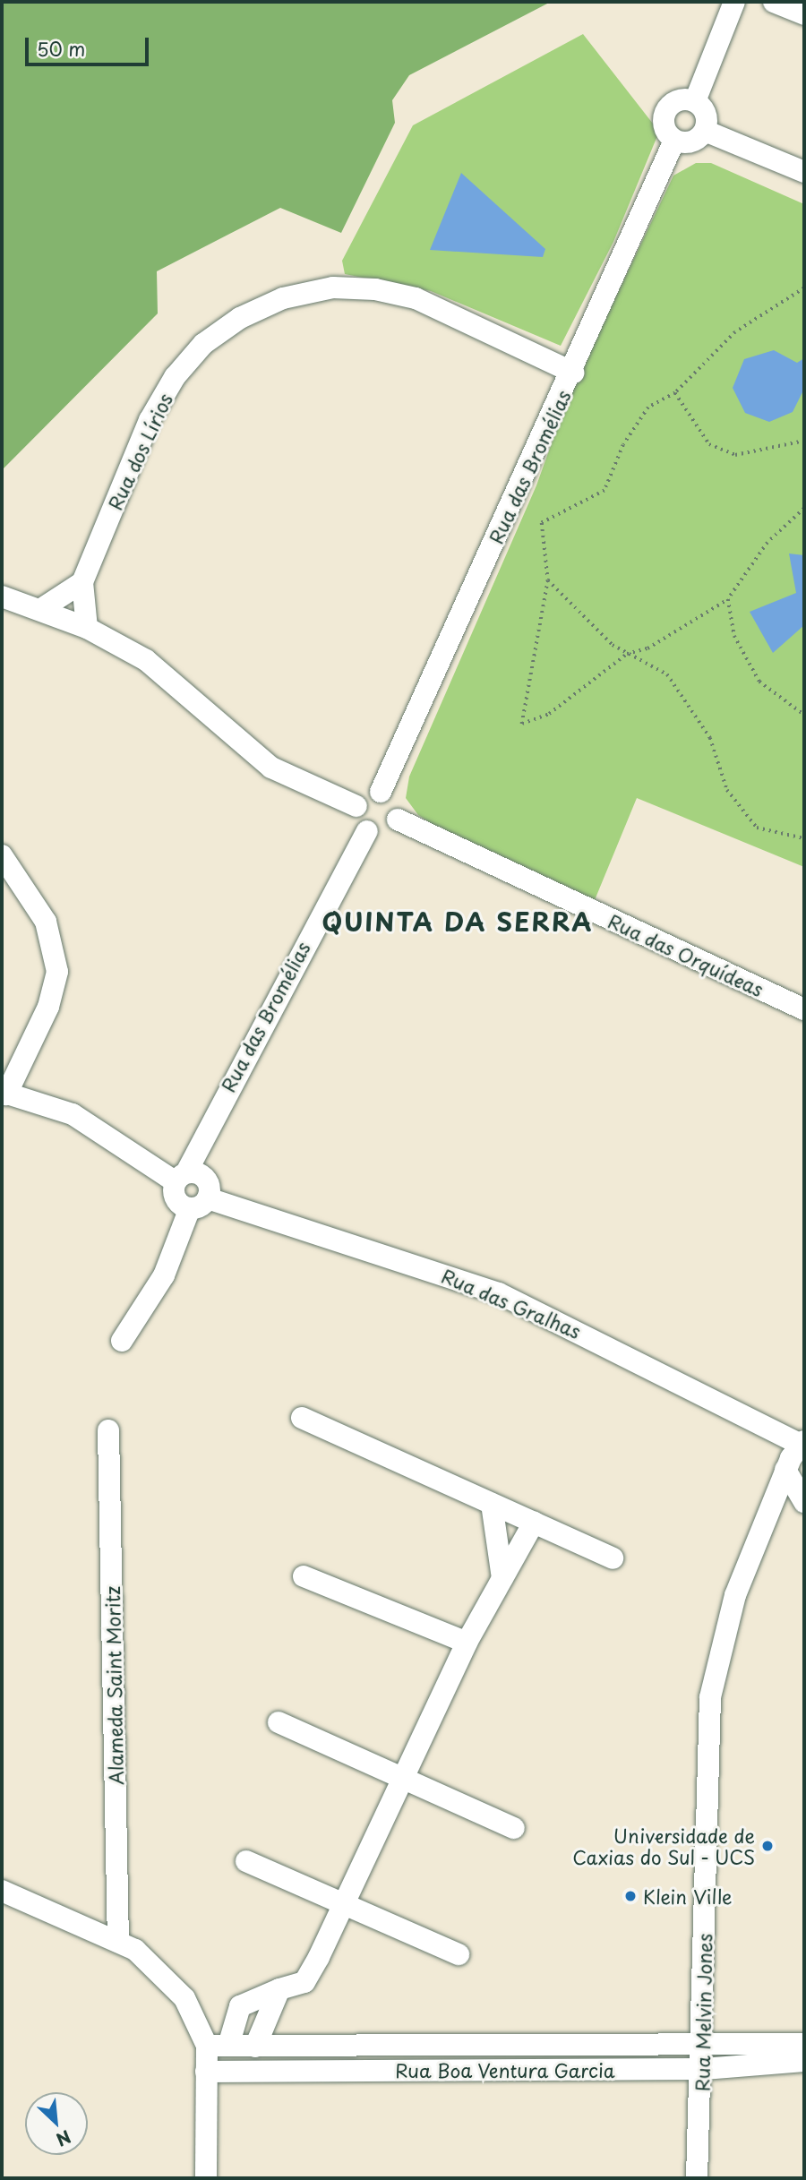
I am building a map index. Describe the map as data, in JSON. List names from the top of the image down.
{
  "streets": {
    "street": [
      "Rua dos Lírios",
      "Rua das Bromélias",
      "Rua das Orquídeas",
      "Rua das Gralhas",
      "Alameda Saint Moritz",
      "Rua Melvin Jones",
      "Rua Boa Ventura Garcia"
    ]
  },
  "crossings": [
    ["Rua dos Lírios", "Rua das Bromélias"],
    ["Rua das Bromélias", "Rua das Orquídeas"],
    ["Rua das Gralhas", "Rua Melvin Jones"],
    ["Rua Melvin Jones", "Rua Boa Ventura Garcia"]
  ],
  "districts": ["QUINTA DA SERRA"],
  "places": ["Universidade de Caxias do Sul - UCS", "Klein Ville"],
  "scale_bar": "50 m",
  "north": "bottom right"
}
